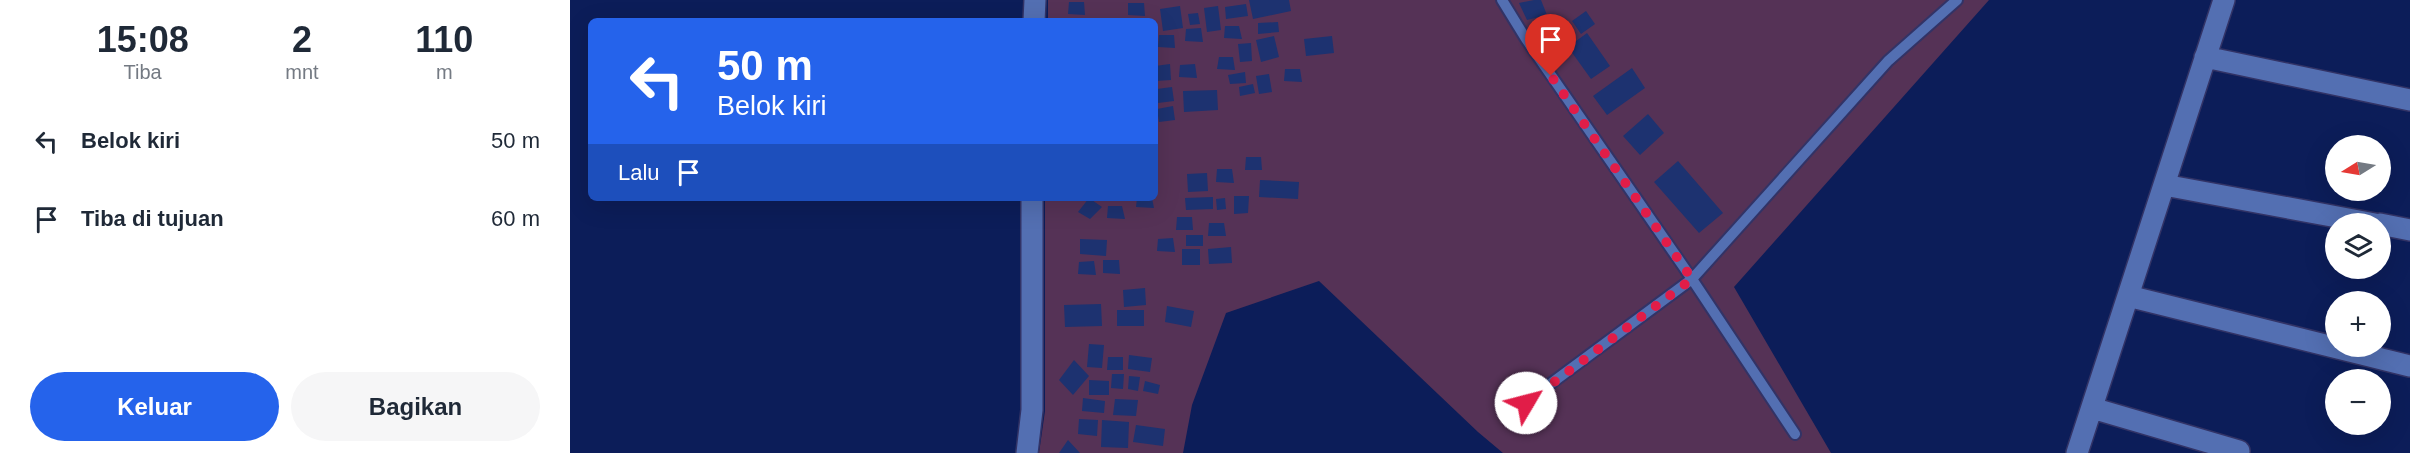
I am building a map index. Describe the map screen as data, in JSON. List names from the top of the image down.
{
  "north": "left",
  "page": {
    "eta": [
      "15:08",
      "Tiba",
      "2",
      "mnt",
      "110",
      "m"
    ],
    "turn": ["50 m", "Belok kiri"],
    "list": [
      {
        "name": "Belok kiri",
        "value": "50 m"
      },
      {
        "name": "Tiba di tujuan",
        "value": "60 m"
      }
    ],
    "map_buttons": ["+", "−"],
    "then": "Lalu",
    "buttons": ["Keluar", "Bagikan"]
  }
}
